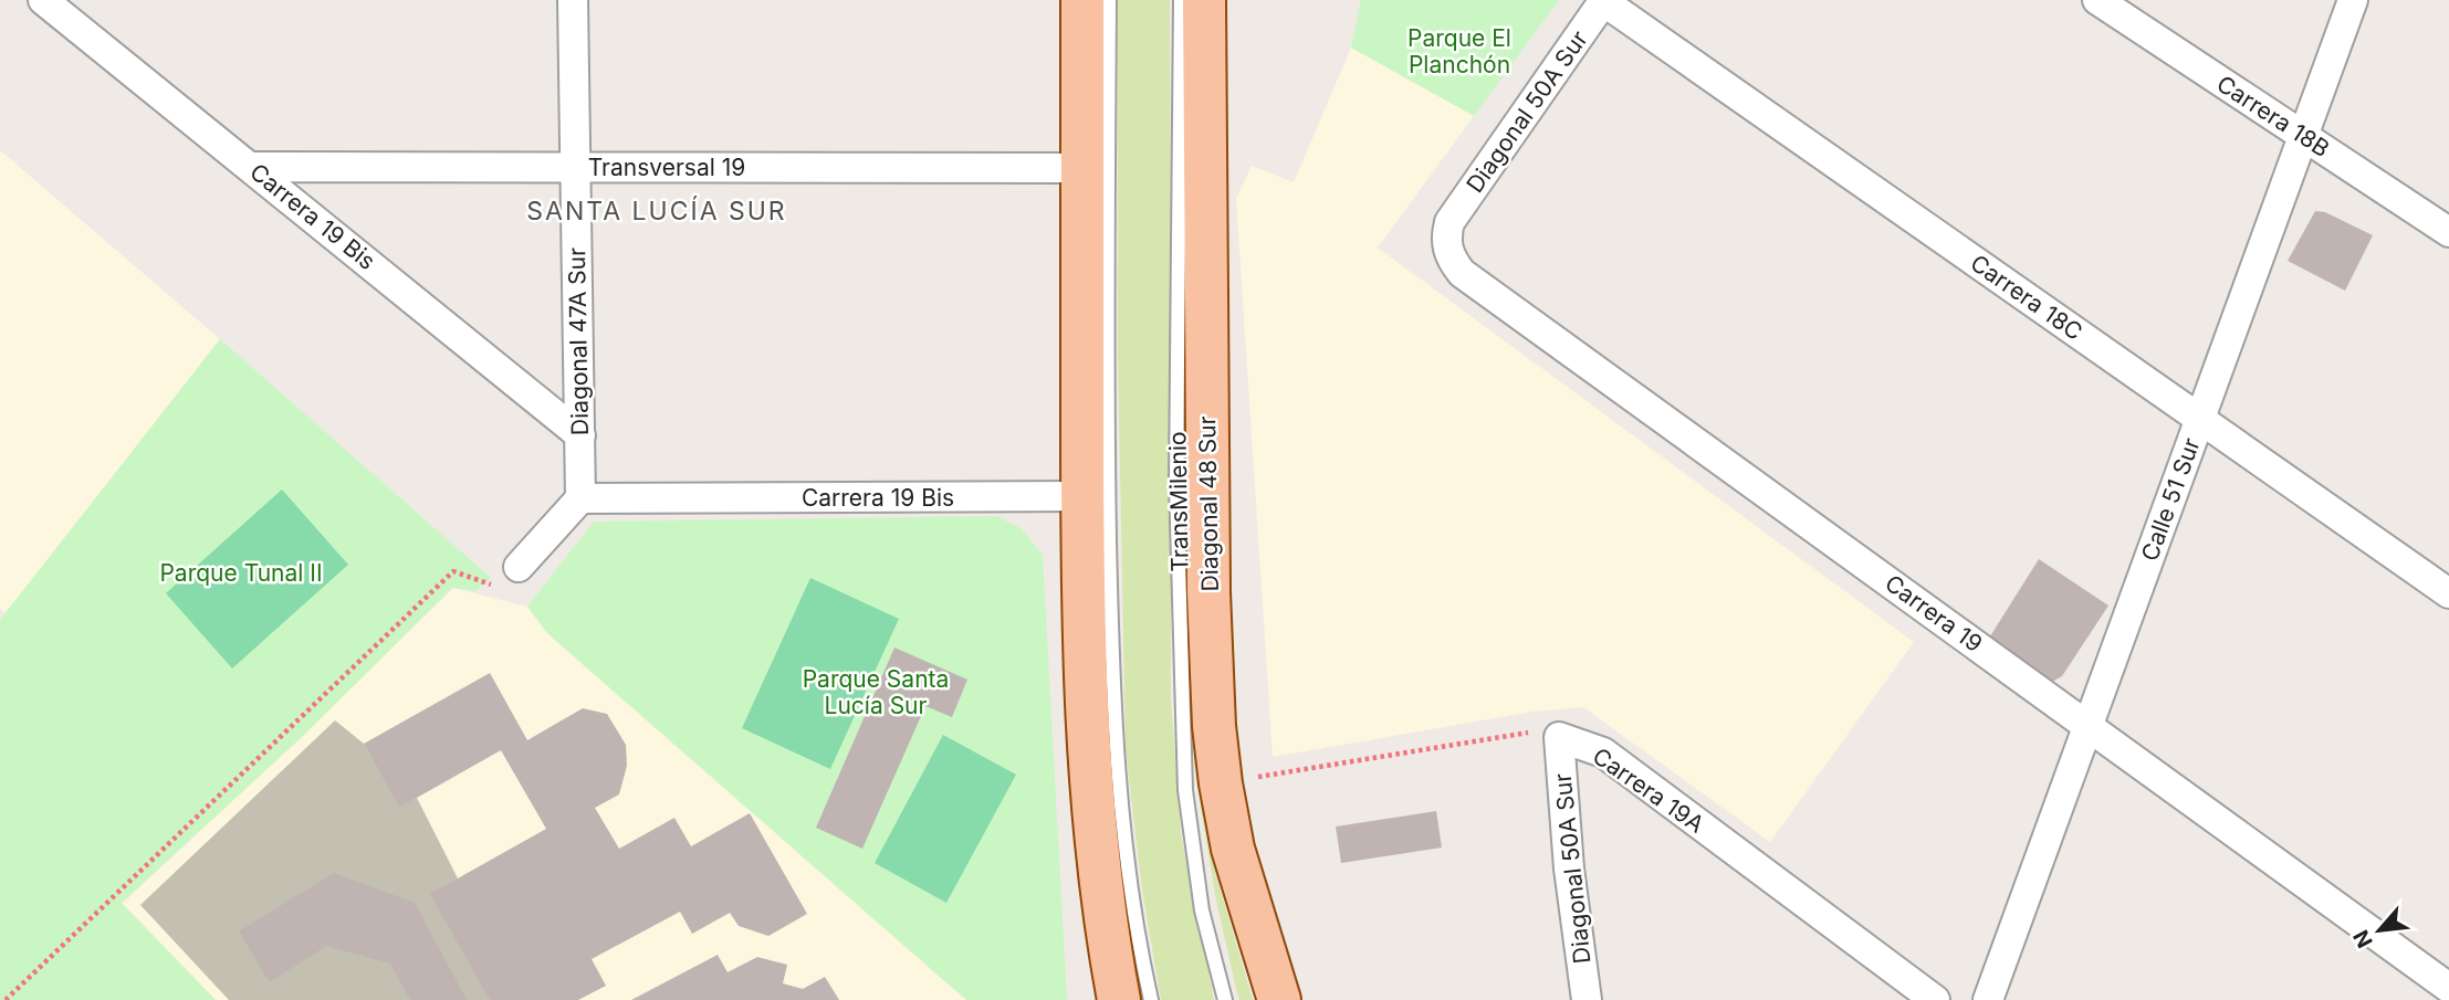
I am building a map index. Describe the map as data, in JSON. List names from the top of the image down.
{
  "streets": {
    "main road": ["Diagonal 48 Sur"],
    "street": [
      "Diagonal 50A Sur",
      "Carrera 18B",
      "Transversal 19",
      "Carrera 19 Bis",
      "Carrera 18C",
      "Diagonal 47A Sur",
      "Calle 51 Sur",
      "Carrera 19",
      "Carrera 19A"
    ],
    "lane": ["TransMilenio"]
  },
  "crossings": [
    ["Diagonal 50A Sur", "Carrera 18C"],
    ["Diagonal 50A Sur", "Carrera 19"],
    ["Diagonal 50A Sur", "Carrera 19A"],
    ["Carrera 18B", "Calle 51 Sur"],
    ["Transversal 19", "Carrera 19 Bis"],
    ["Transversal 19", "Diagonal 47A Sur"],
    ["Carrera 19 Bis", "Diagonal 47A Sur"],
    ["Carrera 18C", "Calle 51 Sur"],
    ["Calle 51 Sur", "Carrera 19"]
  ],
  "districts": ["SANTA LUCÍA SUR"],
  "parks": ["Parque El Planchón", "Parque Tunal II", "Parque Santa Lucía Sur"],
  "north": "bottom left"
}
